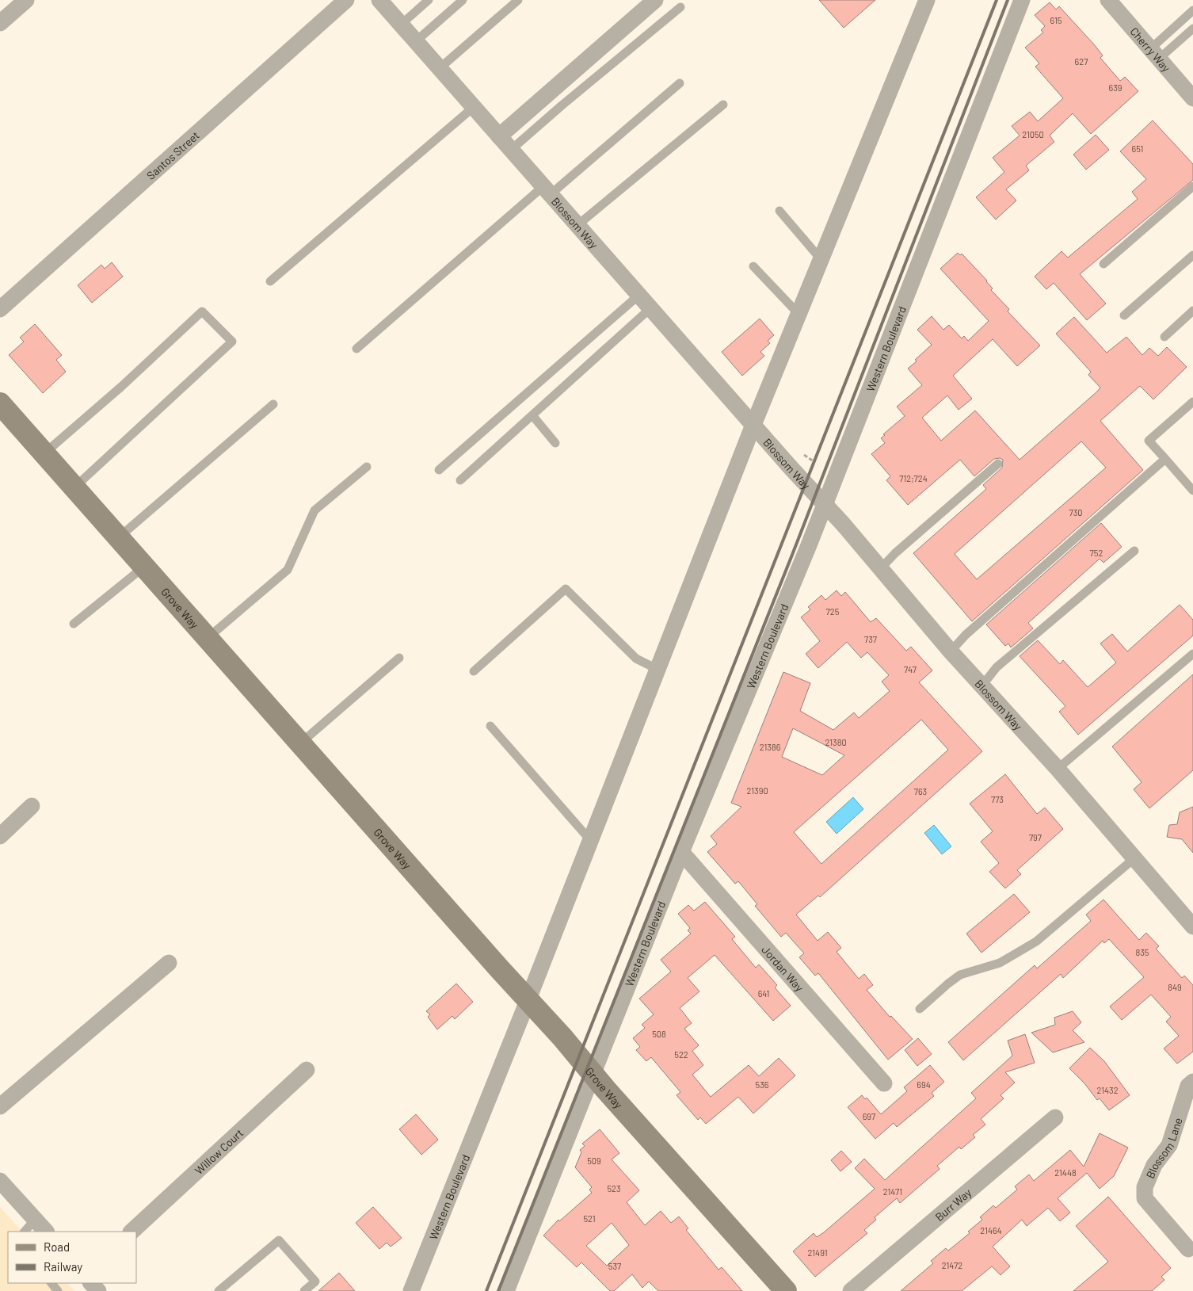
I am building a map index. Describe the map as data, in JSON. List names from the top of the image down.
{
  "streets": {
    "street": [
      "Cherry Way",
      "Santos Street",
      "Blossom Way",
      "Western Boulevard",
      "Grove Way",
      "Jordan Way",
      "Blossom Lane",
      "Willow Court",
      "Burr Way"
    ]
  },
  "crossings": [
    ["Blossom Way", "Western Boulevard"],
    ["Western Boulevard", "Grove Way"],
    ["Western Boulevard", "Jordan Way"]
  ],
  "house_numbers": [
    "615",
    "627",
    "639",
    "21050",
    "651",
    "712;724",
    "730",
    "752",
    "725",
    "737",
    "747",
    "21380",
    "21386",
    "21390",
    "763",
    "773",
    "797",
    "835",
    "849",
    "641",
    "508",
    "522",
    "536",
    "694",
    "21432",
    "697",
    "509",
    "21448",
    "523",
    "21471",
    "521",
    "21464",
    "21491",
    "21472",
    "537"
  ],
  "legend": ["Road", "Railway"]
}
